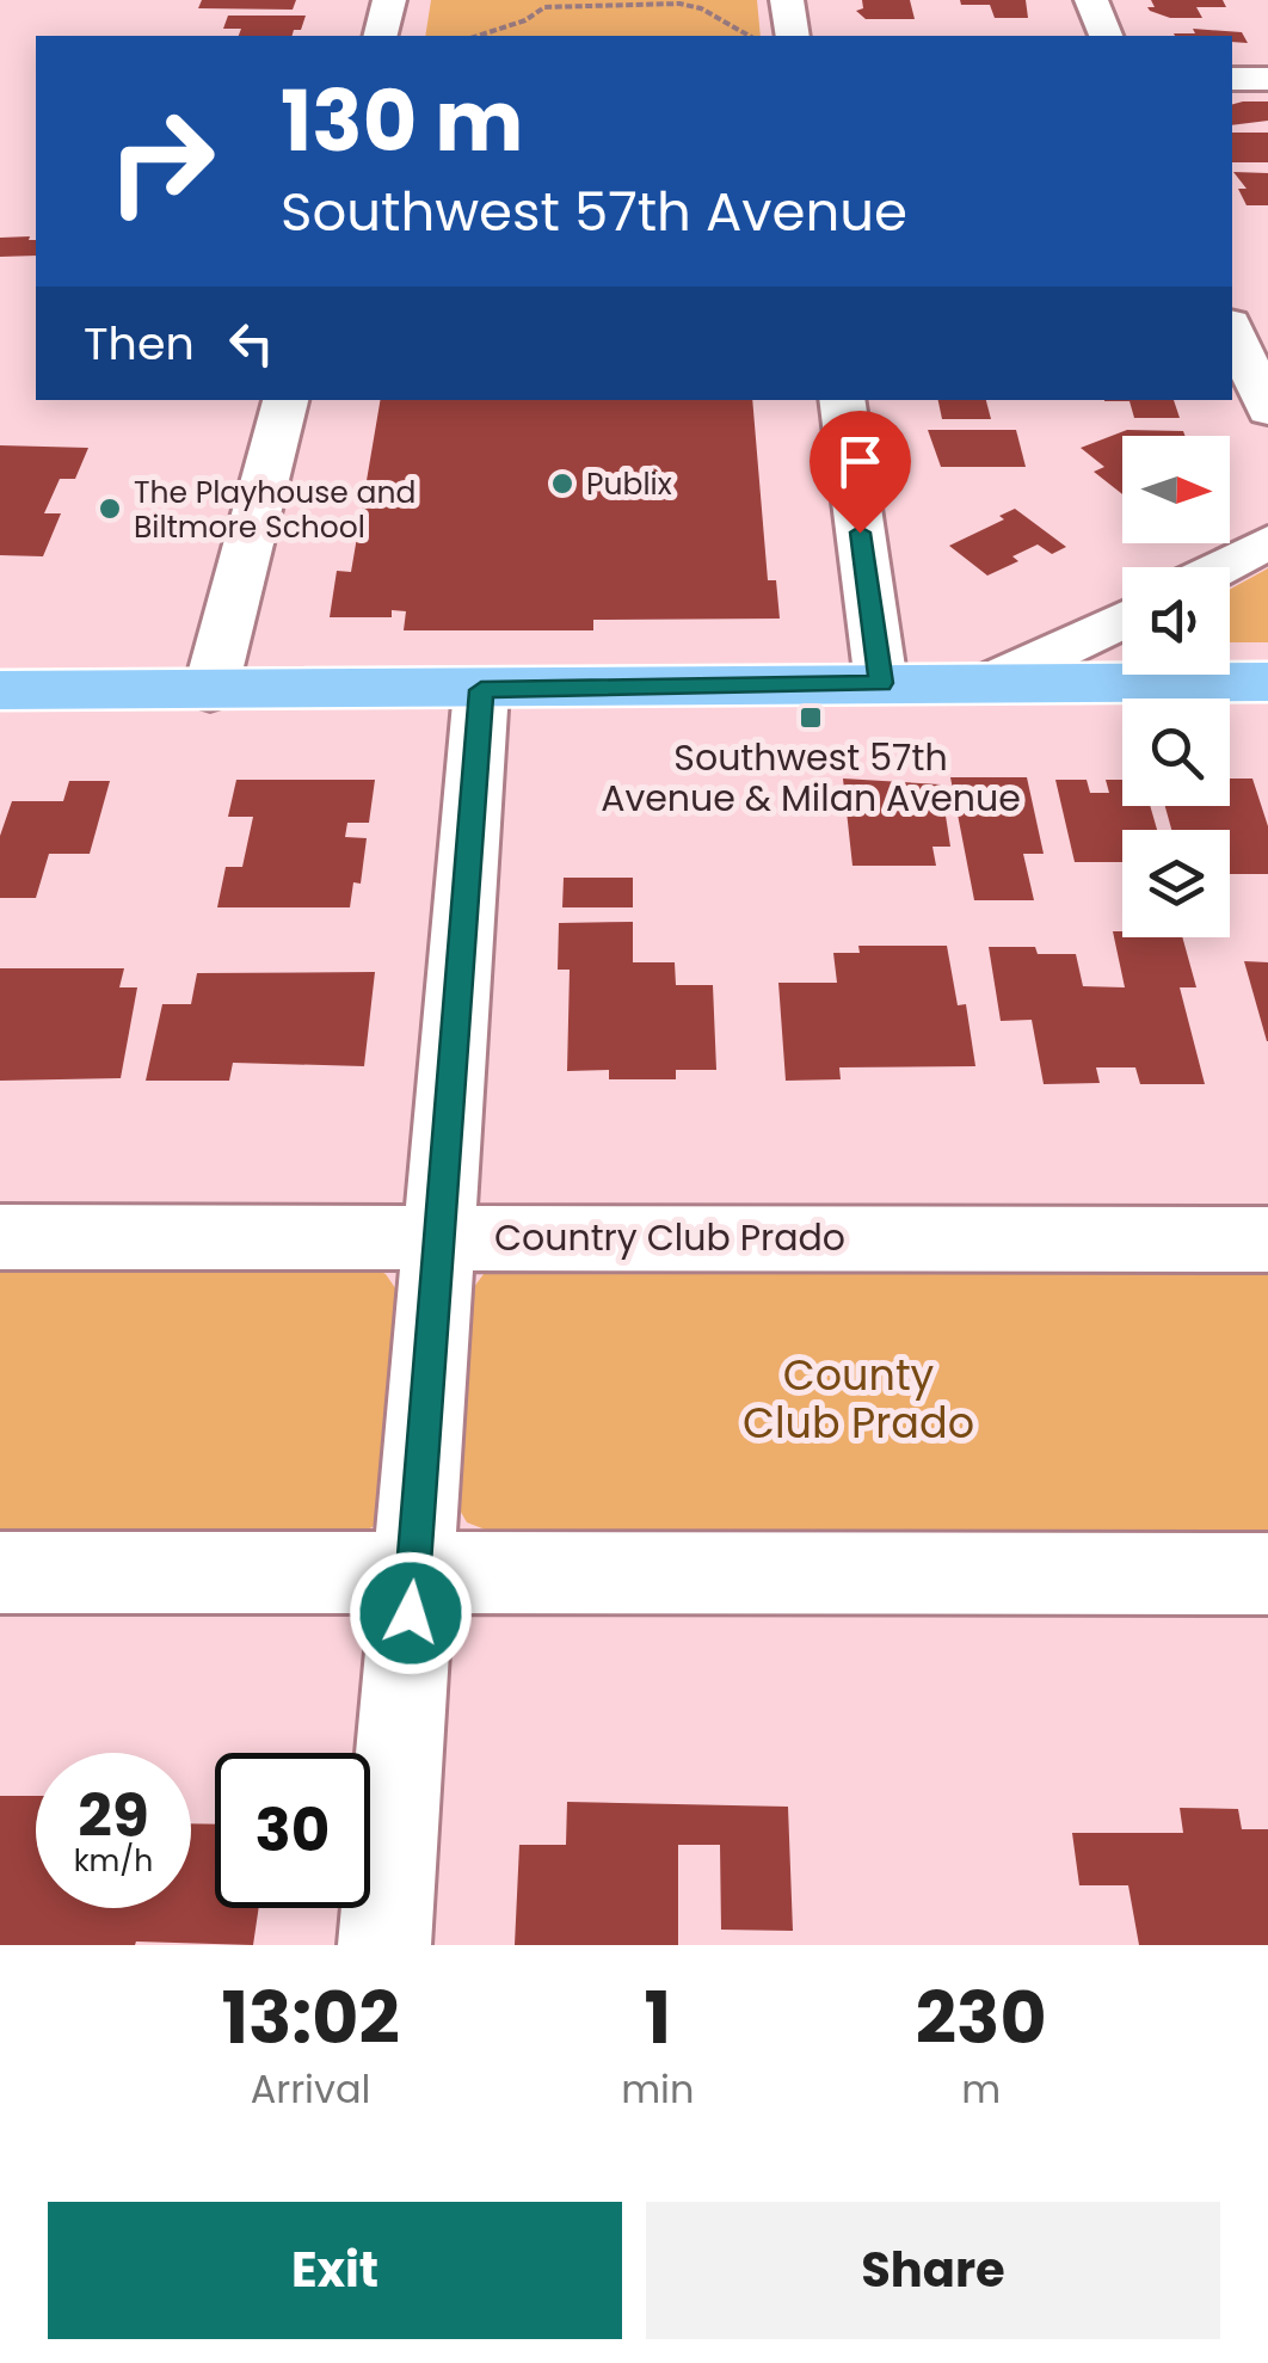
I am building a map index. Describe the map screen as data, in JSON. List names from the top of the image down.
{
  "streets": {
    "street": ["Country Club Prado"]
  },
  "parks": ["County Club Prado"],
  "places": {
    "other": ["Publix", "The Playhouse and Biltmore School"],
    "transit": ["Southwest 57th Avenue & Milan Avenue"]
  },
  "north": "right",
  "page": {
    "turn": ["130 m", "Southwest 57th Avenue"],
    "then": "Then",
    "speed": "29 km/h",
    "limit": "30",
    "eta": [
      "13:02",
      "Arrival",
      "1",
      "min",
      "230",
      "m"
    ],
    "buttons": ["Exit", "Share"]
  }
}
